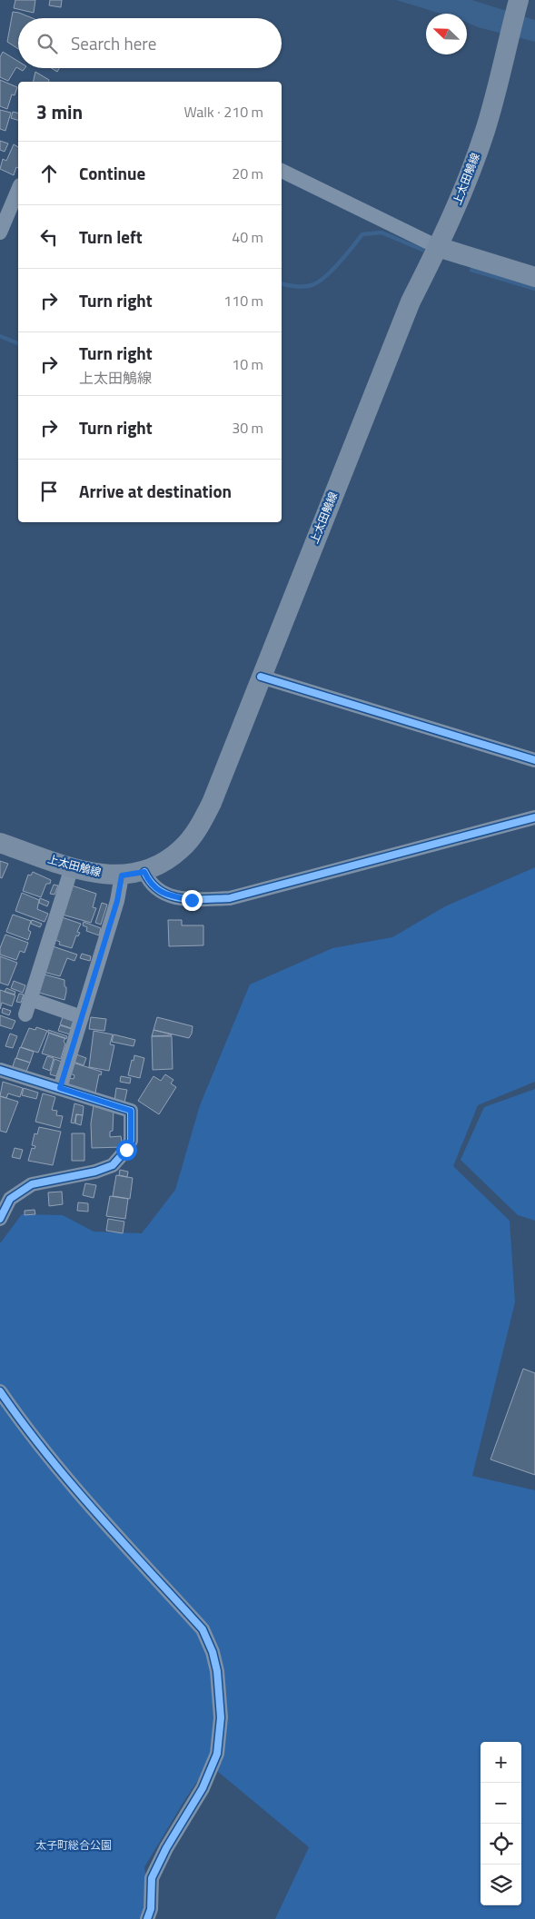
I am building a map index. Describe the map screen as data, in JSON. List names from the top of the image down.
{
  "streets": {
    "main road": ["上太田鵤線"]
  },
  "parks": ["太子町総合公園"],
  "north": "top left",
  "page": {
    "search": "Search here",
    "heading": ["3 min", "Walk · 210 m"],
    "list": [
      ["Continue", "20 m"],
      ["Turn left", "40 m"],
      ["Turn right", "110 m"],
      ["Turn right", "上太田鵤線", "10 m"],
      ["Turn right", "30 m"],
      "Arrive at destination"
    ],
    "map_buttons": ["+", "−"]
  }
}
